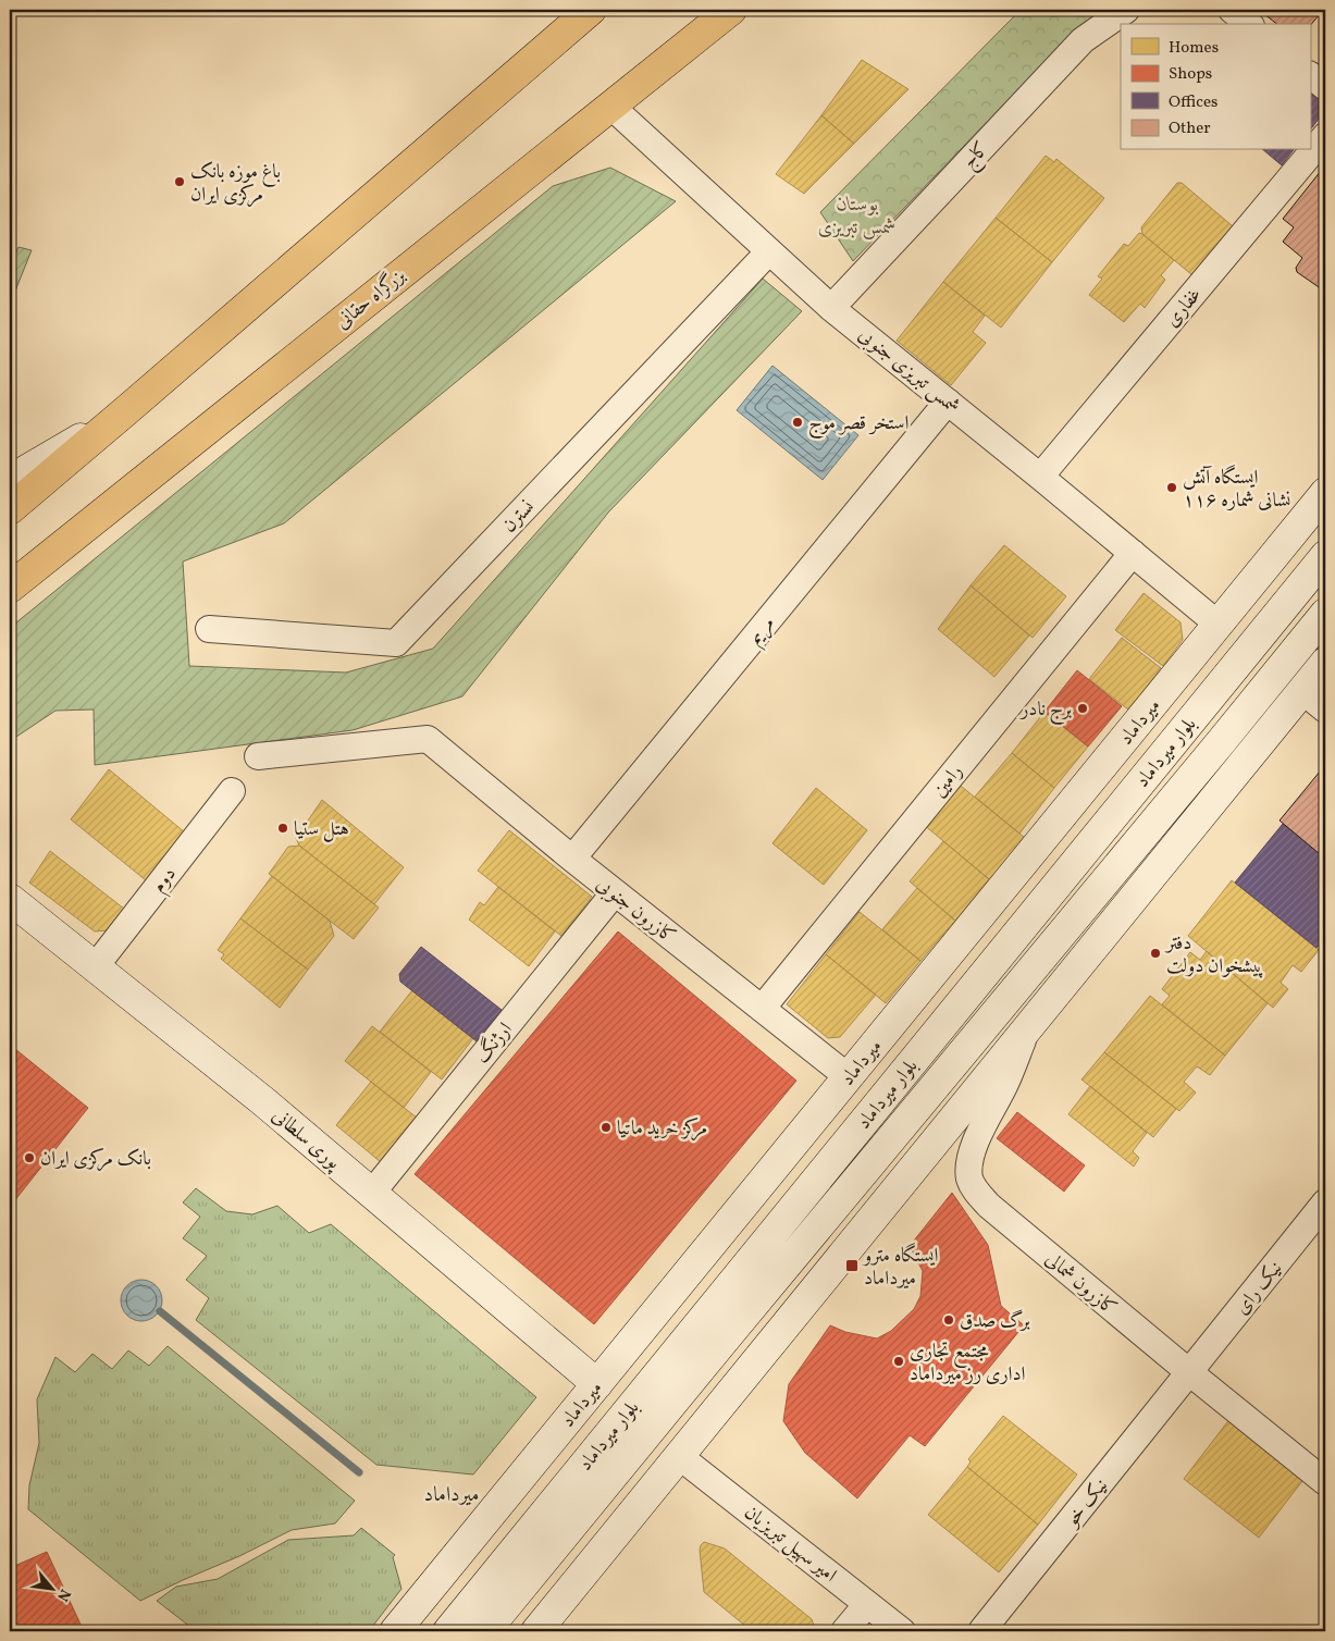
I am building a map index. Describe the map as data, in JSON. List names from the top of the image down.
{
  "streets": {
    "highway": ["بزرگراه حقانی"],
    "main road": ["میرداماد", "بلوار میرداماد", "پوری سلطانی"],
    "street": [
      "کاج",
      "غفارى",
      "شمس تبریزی جنوبی",
      "نسترن",
      "مریم",
      "رامین",
      "دوم",
      "کازرون جنوبی",
      "ارژنگ",
      "کازرون شمالی",
      "نیک رای",
      "نیک خو",
      "امیر سهیل تبریزیان"
    ]
  },
  "crossings": [
    ["کاج", "شمس تبریزی جنوبی"],
    ["بزرگراه حقانی", "شمس تبریزی جنوبی"],
    ["غفارى", "شمس تبریزی جنوبی"],
    ["شمس تبریزی جنوبی", "نسترن"],
    ["شمس تبریزی جنوبی", "مریم"],
    ["شمس تبریزی جنوبی", "میرداماد"],
    ["شمس تبریزی جنوبی", "رامین"],
    ["مریم", "کازرون جنوبی"],
    ["میرداماد", "کازرون جنوبی"],
    ["میرداماد", "پوری سلطانی"],
    ["رامین", "کازرون جنوبی"],
    ["دوم", "پوری سلطانی"],
    ["کازرون جنوبی", "ارژنگ"],
    ["ارژنگ", "پوری سلطانی"],
    ["کازرون شمالی", "نیک رای"],
    ["کازرون شمالی", "نیک خو"],
    ["نیک رای", "نیک خو"]
  ],
  "districts": ["میرداماد"],
  "parks": ["بوستان شمس تبریزی"],
  "places": {
    "other": [
      "باغ موزه بانک مرکزی ایران",
      "استخر قصر موج",
      "ایستگاه آتش نشانی شماره ۱۱۶",
      "برج نادر",
      "هتل ستیا",
      "دفتر پیشخوان دولت",
      "مرکز خرید ماتیا",
      "بانک مرکزی ایران",
      "برگ صدق",
      "مجتمع تجاری اداری رز میرداماد"
    ],
    "transit": ["ایستگاه مترو میرداماد"]
  },
  "legend": [
    "Homes",
    "Shops",
    "Offices",
    "Other"
  ],
  "north": "bottom right"
}
